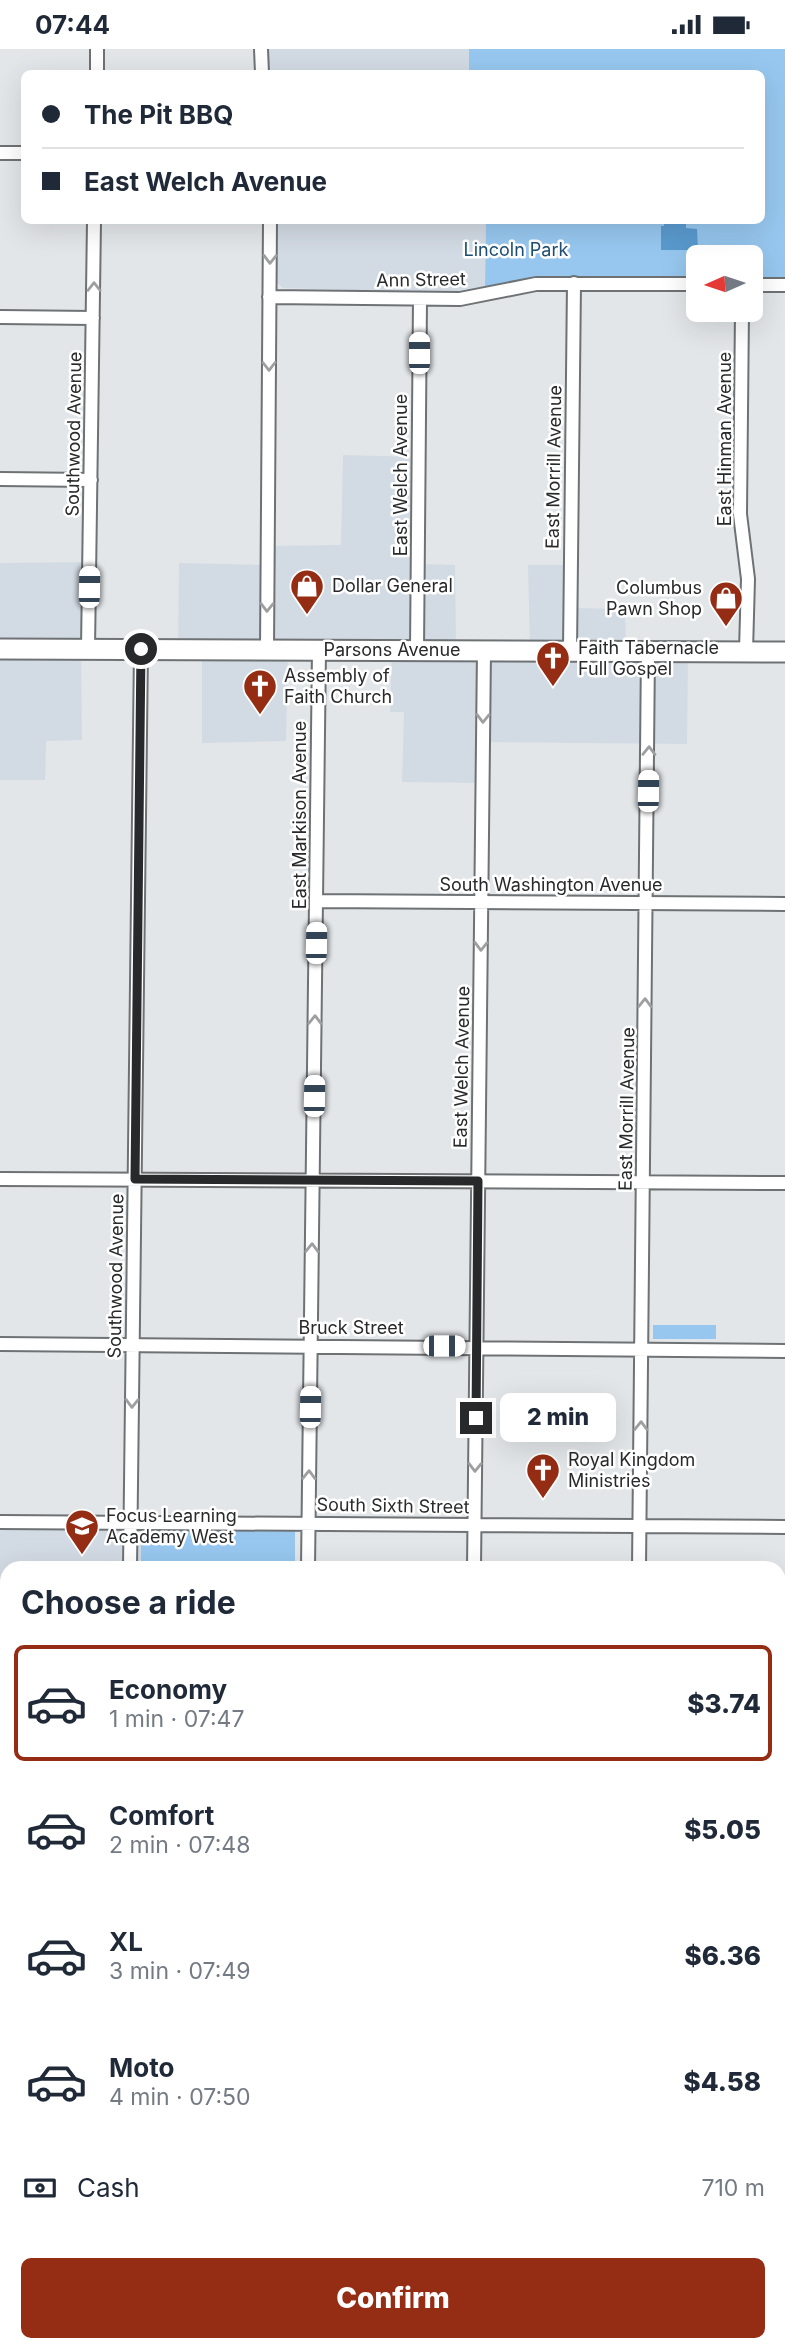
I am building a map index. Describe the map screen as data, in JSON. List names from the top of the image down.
{
  "streets": {
    "main road": ["Parsons Avenue"],
    "street": [
      "Ann Street",
      "Southwood Avenue",
      "East Hinman Avenue",
      "East Morrill Avenue",
      "East Welch Avenue",
      "East Markison Avenue",
      "South Washington Avenue",
      "Bruck Street",
      "South Sixth Street"
    ]
  },
  "crossings": [
    ["Ann Street", "East Morrill Avenue"],
    ["Ann Street", "East Welch Avenue"],
    ["Southwood Avenue", "Parsons Avenue"],
    ["Southwood Avenue", "Bruck Street"],
    ["Southwood Avenue", "South Sixth Street"],
    ["East Hinman Avenue", "Parsons Avenue"],
    ["East Morrill Avenue", "Parsons Avenue"],
    ["East Morrill Avenue", "South Washington Avenue"],
    ["East Morrill Avenue", "Bruck Street"],
    ["East Morrill Avenue", "South Sixth Street"],
    ["East Welch Avenue", "Parsons Avenue"],
    ["East Welch Avenue", "South Washington Avenue"],
    ["East Welch Avenue", "Bruck Street"],
    ["East Welch Avenue", "South Sixth Street"],
    ["Parsons Avenue", "East Markison Avenue"],
    ["East Markison Avenue", "South Washington Avenue"],
    ["East Markison Avenue", "Bruck Street"],
    ["East Markison Avenue", "South Sixth Street"]
  ],
  "one_way": ["East Morrill Avenue", "East Welch Avenue", "East Markison Avenue"],
  "parks": ["Lincoln Park"],
  "places": {
    "shop": ["Dollar General", "Columbus Pawn Shop"],
    "church": ["Faith Tabernacle Full Gospel", "Assembly of Faith Church", "Royal Kingdom Ministries"],
    "school or university": ["Focus Learning Academy West"]
  },
  "north": "left",
  "page": {
    "status": "07:44",
    "banner": ["The Pit BBQ", "East Welch Avenue"],
    "bubble": "2 min",
    "heading": "Choose a ride",
    "list": [
      {
        "name": "Economy",
        "note": "1 min · 07:47",
        "value": "$3.74"
      },
      {
        "name": "Comfort",
        "note": "2 min · 07:48",
        "value": "$5.05"
      },
      {
        "name": "XL",
        "note": "3 min · 07:49",
        "value": "$6.36"
      },
      {
        "name": "Moto",
        "note": "4 min · 07:50",
        "value": "$4.58"
      }
    ],
    "pay": ["Cash", "710 m"],
    "buttons": "Confirm"
  }
}
